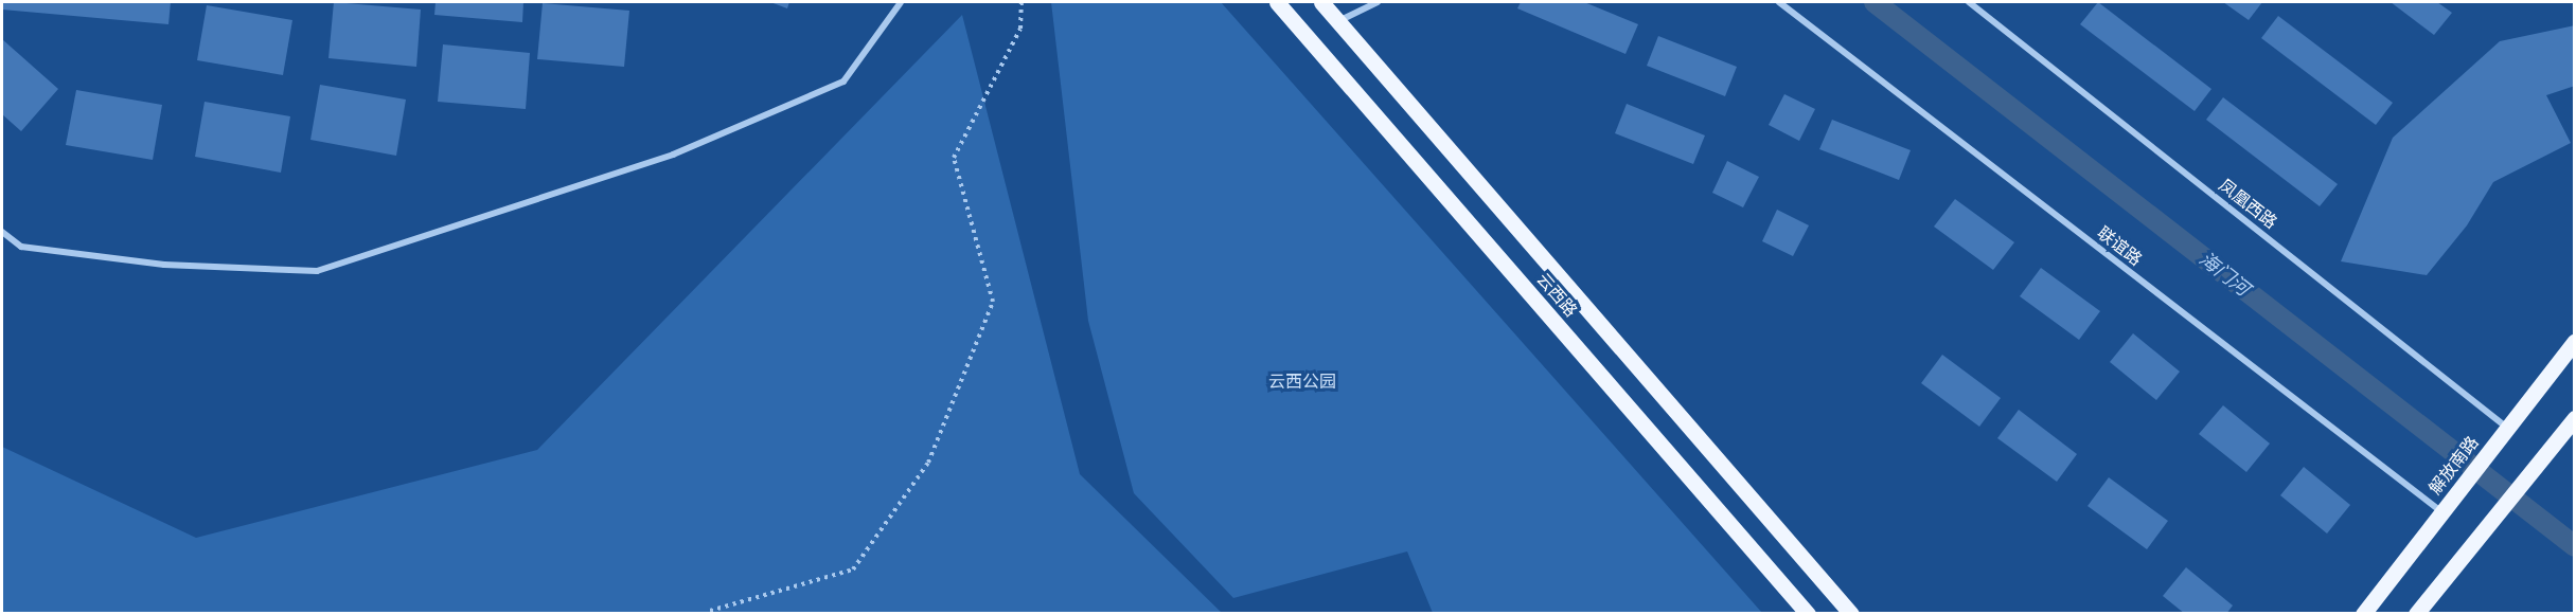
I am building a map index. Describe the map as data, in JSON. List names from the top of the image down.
{
  "streets": {
    "main road": ["云西路", "解放南路"],
    "street": ["凤凰西路", "联谊路"]
  },
  "crossings": [
    ["凤凰西路", "解放南路"],
    ["联谊路", "解放南路"]
  ],
  "water": ["海门河"],
  "parks": ["云西公园"]
}
